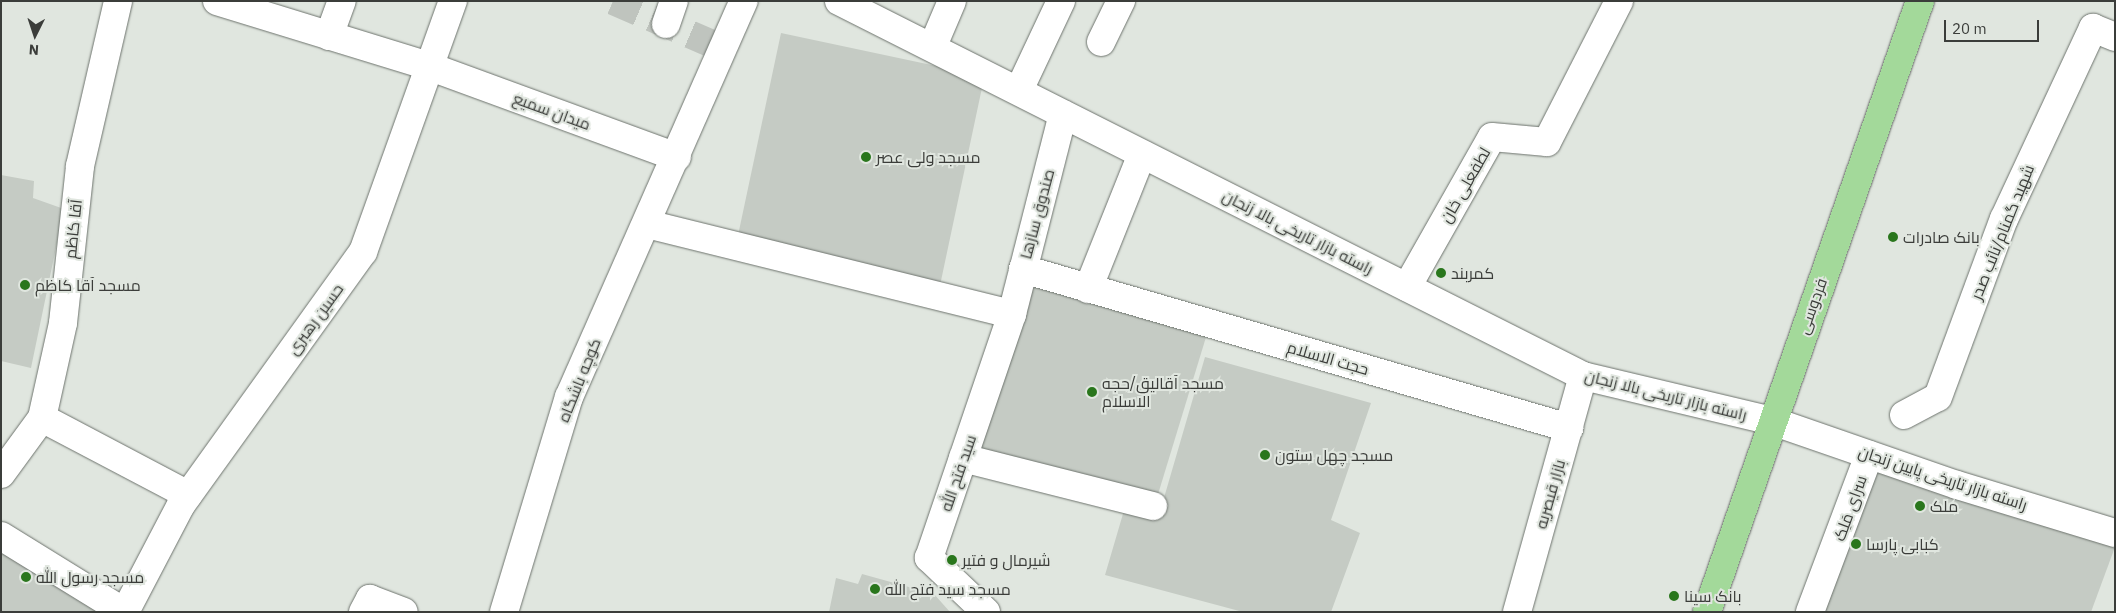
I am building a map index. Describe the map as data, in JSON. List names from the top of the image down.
{
  "streets": {
    "main road": ["فردوسی"],
    "street": [
      "میدان سمیع",
      "لطفعلی خان",
      "صندوق سازها",
      "آقا کاظم",
      "راسته بازار تاریخی بالا زنجان",
      "شهید گمنام/نائب صدر",
      "حسین رهبری",
      "حجت الاسلام",
      "کوچه باشگاه",
      "سید فتح الله",
      "راسته بازار تاریخی پایین زنجان",
      "بازار قیصریه",
      "سرای مَلِک"
    ]
  },
  "crossings": [
    ["میدان سمیع", "حسین رهبری"],
    ["میدان سمیع", "کوچه باشگاه"],
    ["لطفعلی خان", "راسته بازار تاریخی بالا زنجان"],
    ["صندوق سازها", "راسته بازار تاریخی بالا زنجان"],
    ["صندوق سازها", "حجت الاسلام"],
    ["صندوق سازها", "سید فتح الله"],
    ["راسته بازار تاریخی بالا زنجان", "فردوسی"],
    ["راسته بازار تاریخی بالا زنجان", "راسته بازار تاریخی پایین زنجان"],
    ["راسته بازار تاریخی بالا زنجان", "بازار قیصریه"],
    ["فردوسی", "راسته بازار تاریخی پایین زنجان"],
    ["حجت الاسلام", "بازار قیصریه"],
    ["راسته بازار تاریخی پایین زنجان", "سرای مَلِک"]
  ],
  "places": [
    "مسجد ولی عصر",
    "بانک صادرات",
    "کمربند",
    "مسجد آقا کاظم",
    "مسجد آقالیق/حجه الاسلام",
    "مسجد چهل ستون",
    "ملک",
    "کبابی پارسا",
    "شیرمال و فتیر",
    "مسجد رسول الله",
    "مسجد سید فتح الله",
    "بانک سینا"
  ],
  "scale_bar": "20 m",
  "north": "bottom"
}
